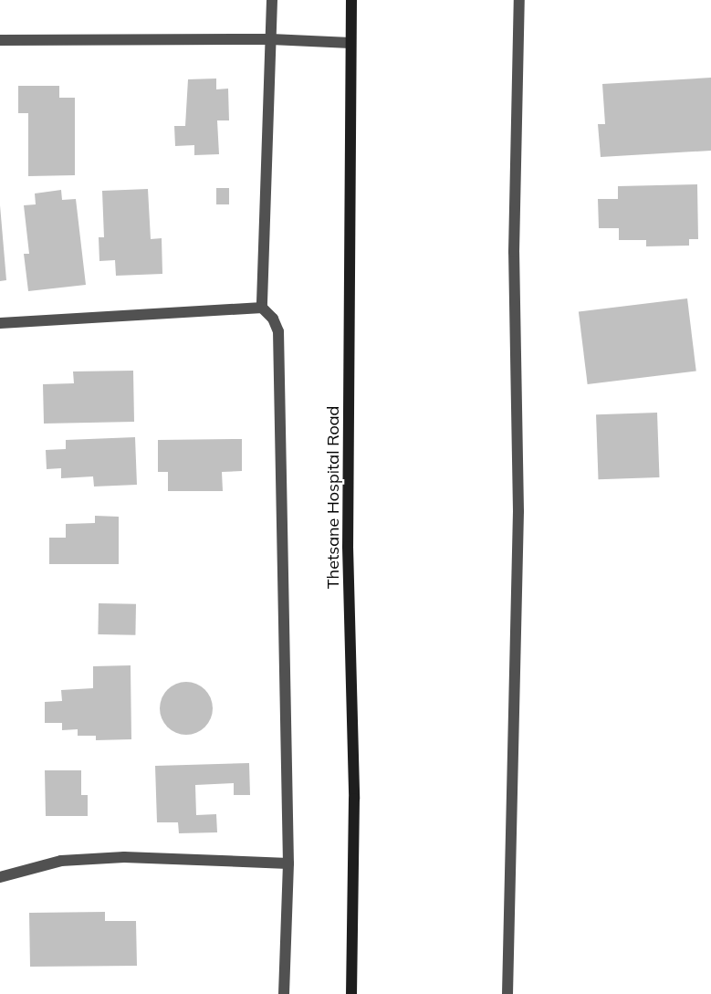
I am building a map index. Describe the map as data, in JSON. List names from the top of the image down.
{
  "streets": {
    "main road": ["Thetsane Hospital Road"]
  }
}
